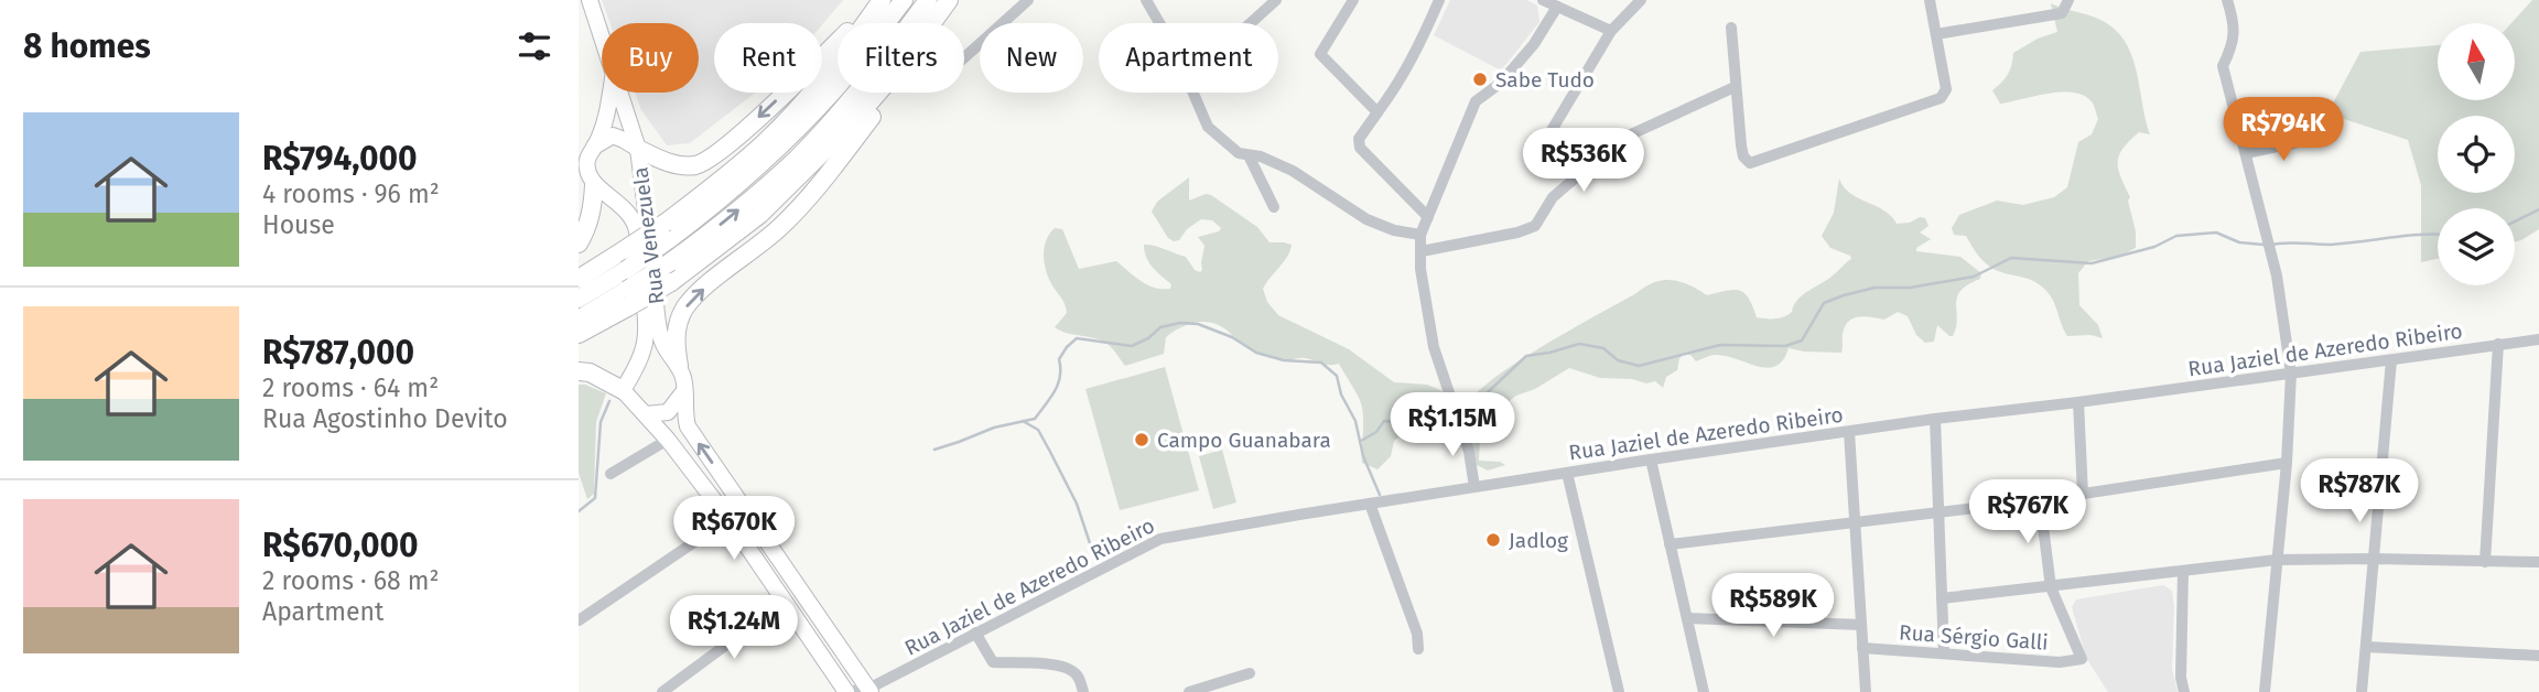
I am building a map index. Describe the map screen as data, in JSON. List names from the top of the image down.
{
  "streets": {
    "main road": ["Rua Venezuela"],
    "street": ["Rua Jaziel de Azeredo Ribeiro", "Rua Sérgio Galli"]
  },
  "crossings": [
    ["Rua Venezuela", "Rua Jaziel de Azeredo Ribeiro"]
  ],
  "places": ["Sabe Tudo", "Campo Guanabara", "Jadlog"],
  "north": "top",
  "page": {
    "heading": "8 homes",
    "chip": [
      "Buy",
      "Rent",
      "Filters",
      "New",
      "Apartment"
    ],
    "list": [
      {
        "name": "R$794,000",
        "note": "4 rooms · 96 m² · House"
      },
      {
        "name": "R$787,000",
        "note": "2 rooms · 64 m² · Rua Agostinho Devito"
      },
      {
        "name": "R$670,000",
        "note": "2 rooms · 68 m² · Apartment"
      }
    ],
    "price": [
      "R$794K",
      "R$536K",
      "R$1.15M",
      "R$787K",
      "R$767K",
      "R$670K",
      "R$589K",
      "R$1.24M"
    ]
  }
}
